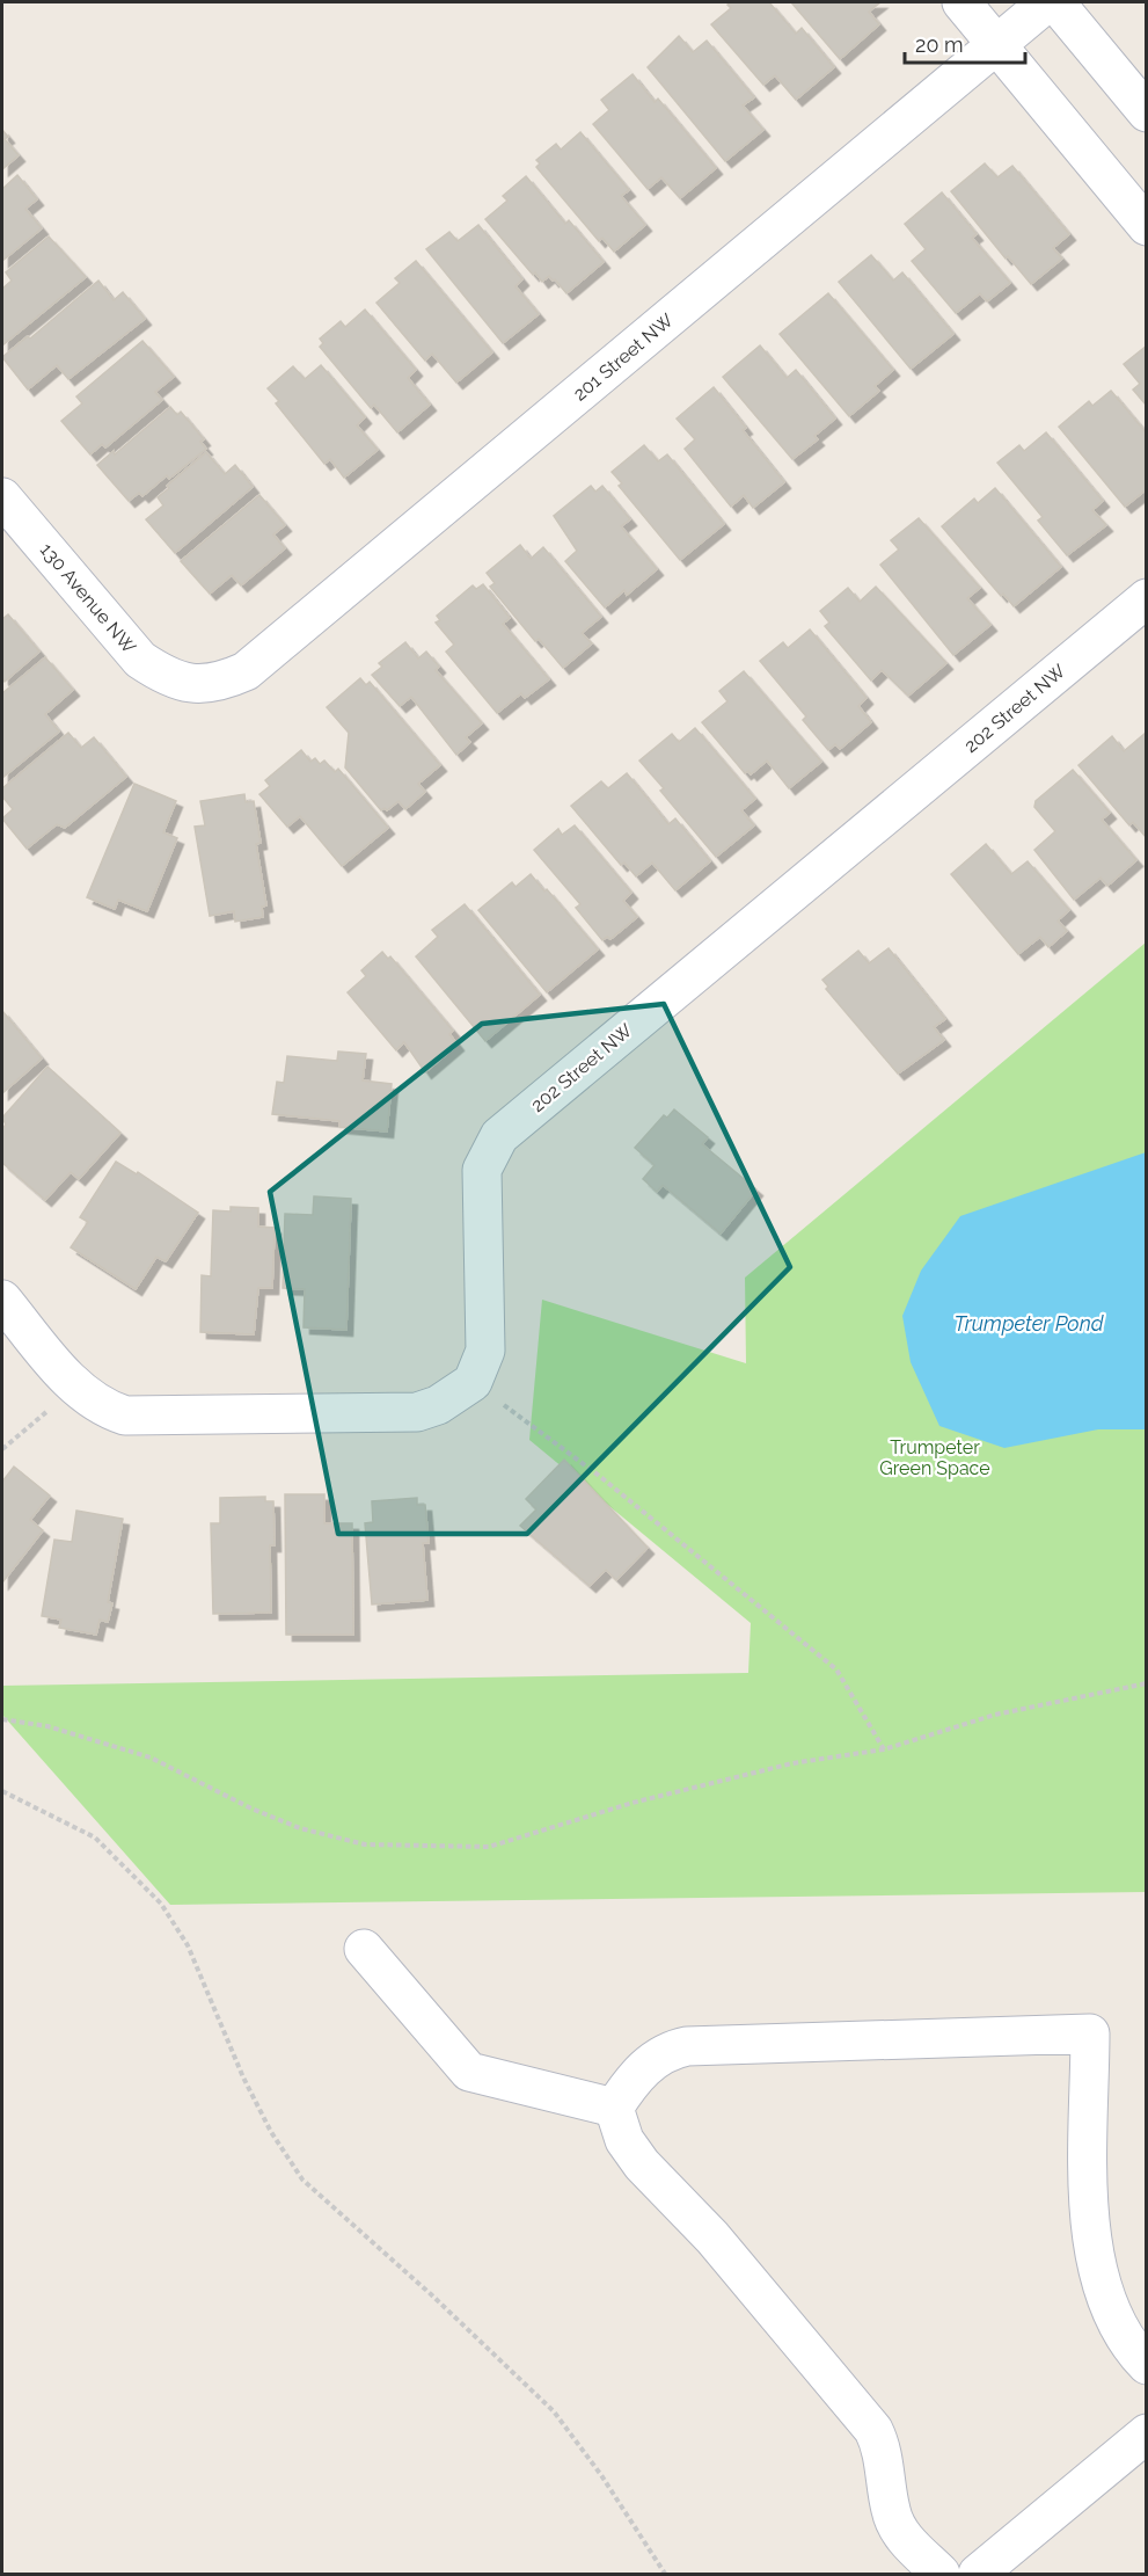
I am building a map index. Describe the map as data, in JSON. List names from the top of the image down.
{
  "streets": {
    "street": ["201 Street NW", "130 Avenue NW", "202 Street NW"]
  },
  "crossings": [
    ["201 Street NW", "130 Avenue NW"]
  ],
  "water": ["Trumpeter Pond"],
  "parks": ["Trumpeter Green Space"],
  "scale_bar": "20 m"
}
